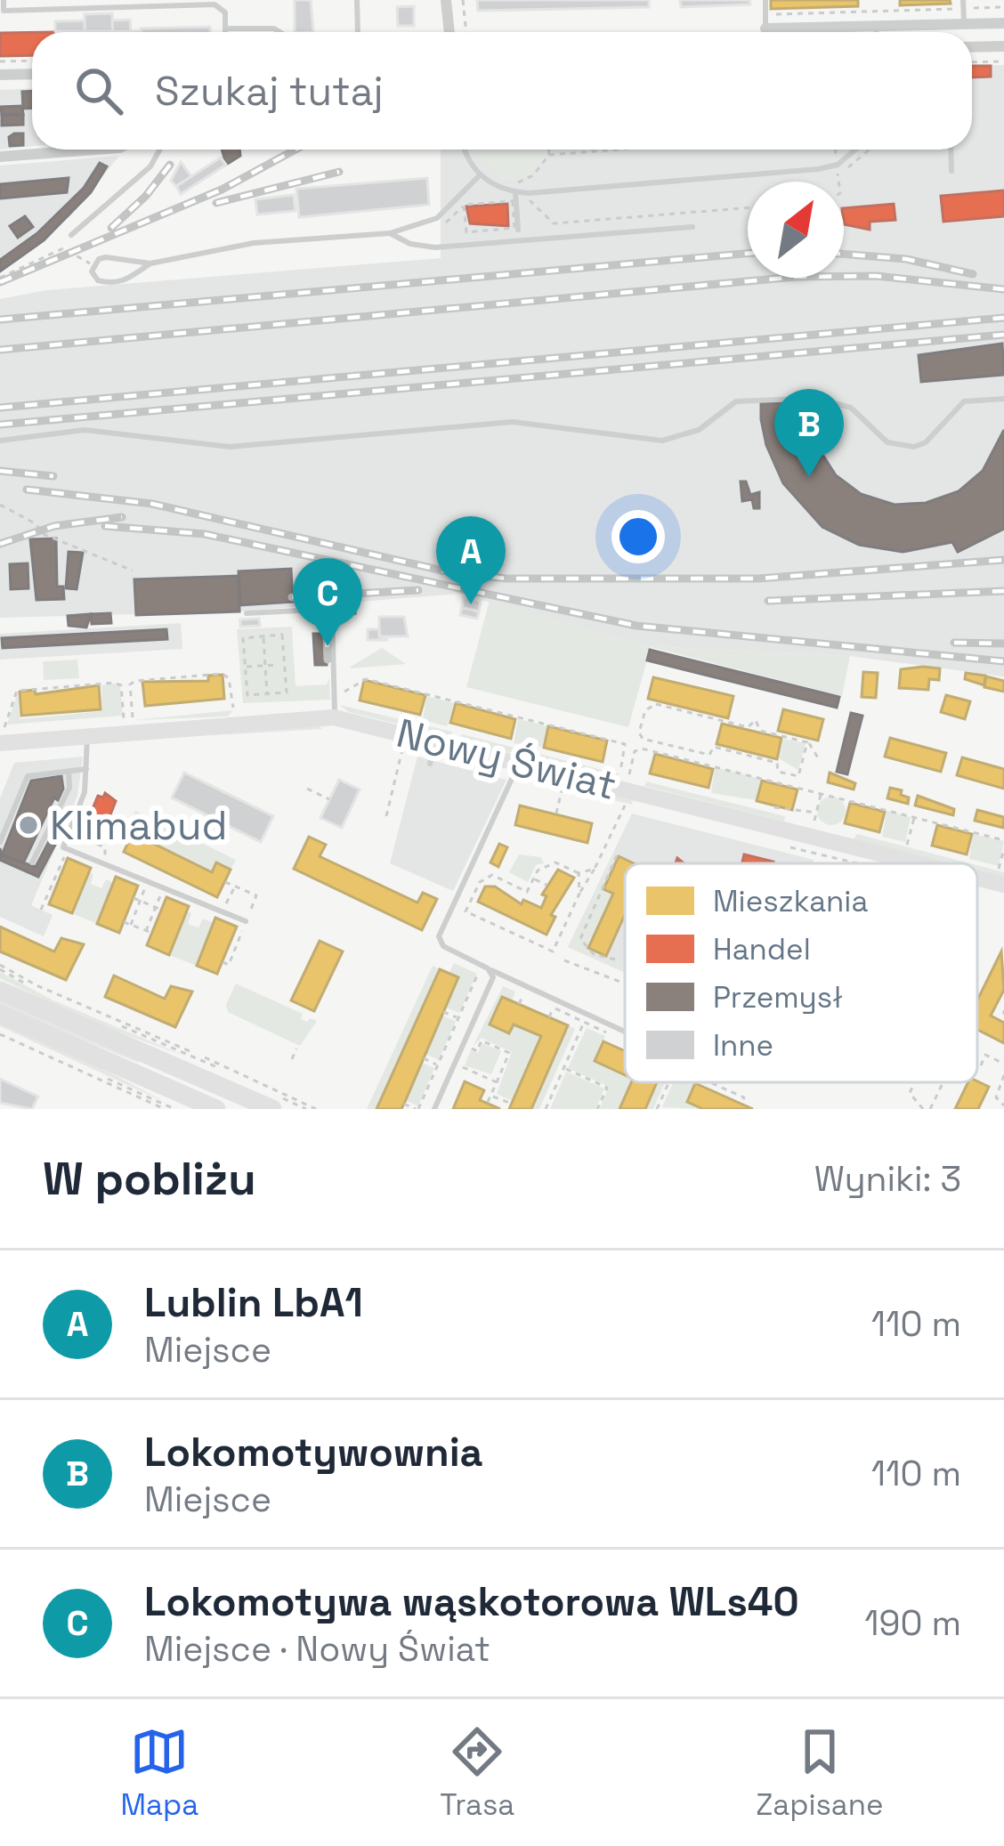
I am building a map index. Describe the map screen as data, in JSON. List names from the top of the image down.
{
  "streets": {
    "street": ["Nowy Świat"]
  },
  "places": ["Klimabud"],
  "legend": [
    "Mieszkania",
    "Handel",
    "Przemysł",
    "Inne"
  ],
  "north": "top right",
  "page": {
    "search": "Szukaj tutaj",
    "pins": ["B", "A", "C"],
    "heading": ["W pobliżu", "Wyniki: 3"],
    "list": [
      {
        "mark": "A",
        "name": "Lublin LbA1",
        "note": "Miejsce",
        "value": "110 m"
      },
      {
        "mark": "B",
        "name": "Lokomotywownia",
        "note": "Miejsce",
        "value": "110 m"
      },
      {
        "mark": "C",
        "name": "Lokomotywa wąskotorowa WLs40",
        "note": "Miejsce · Nowy Świat",
        "value": "190 m"
      }
    ],
    "nav": ["Mapa", "Trasa", "Zapisane"]
  }
}
